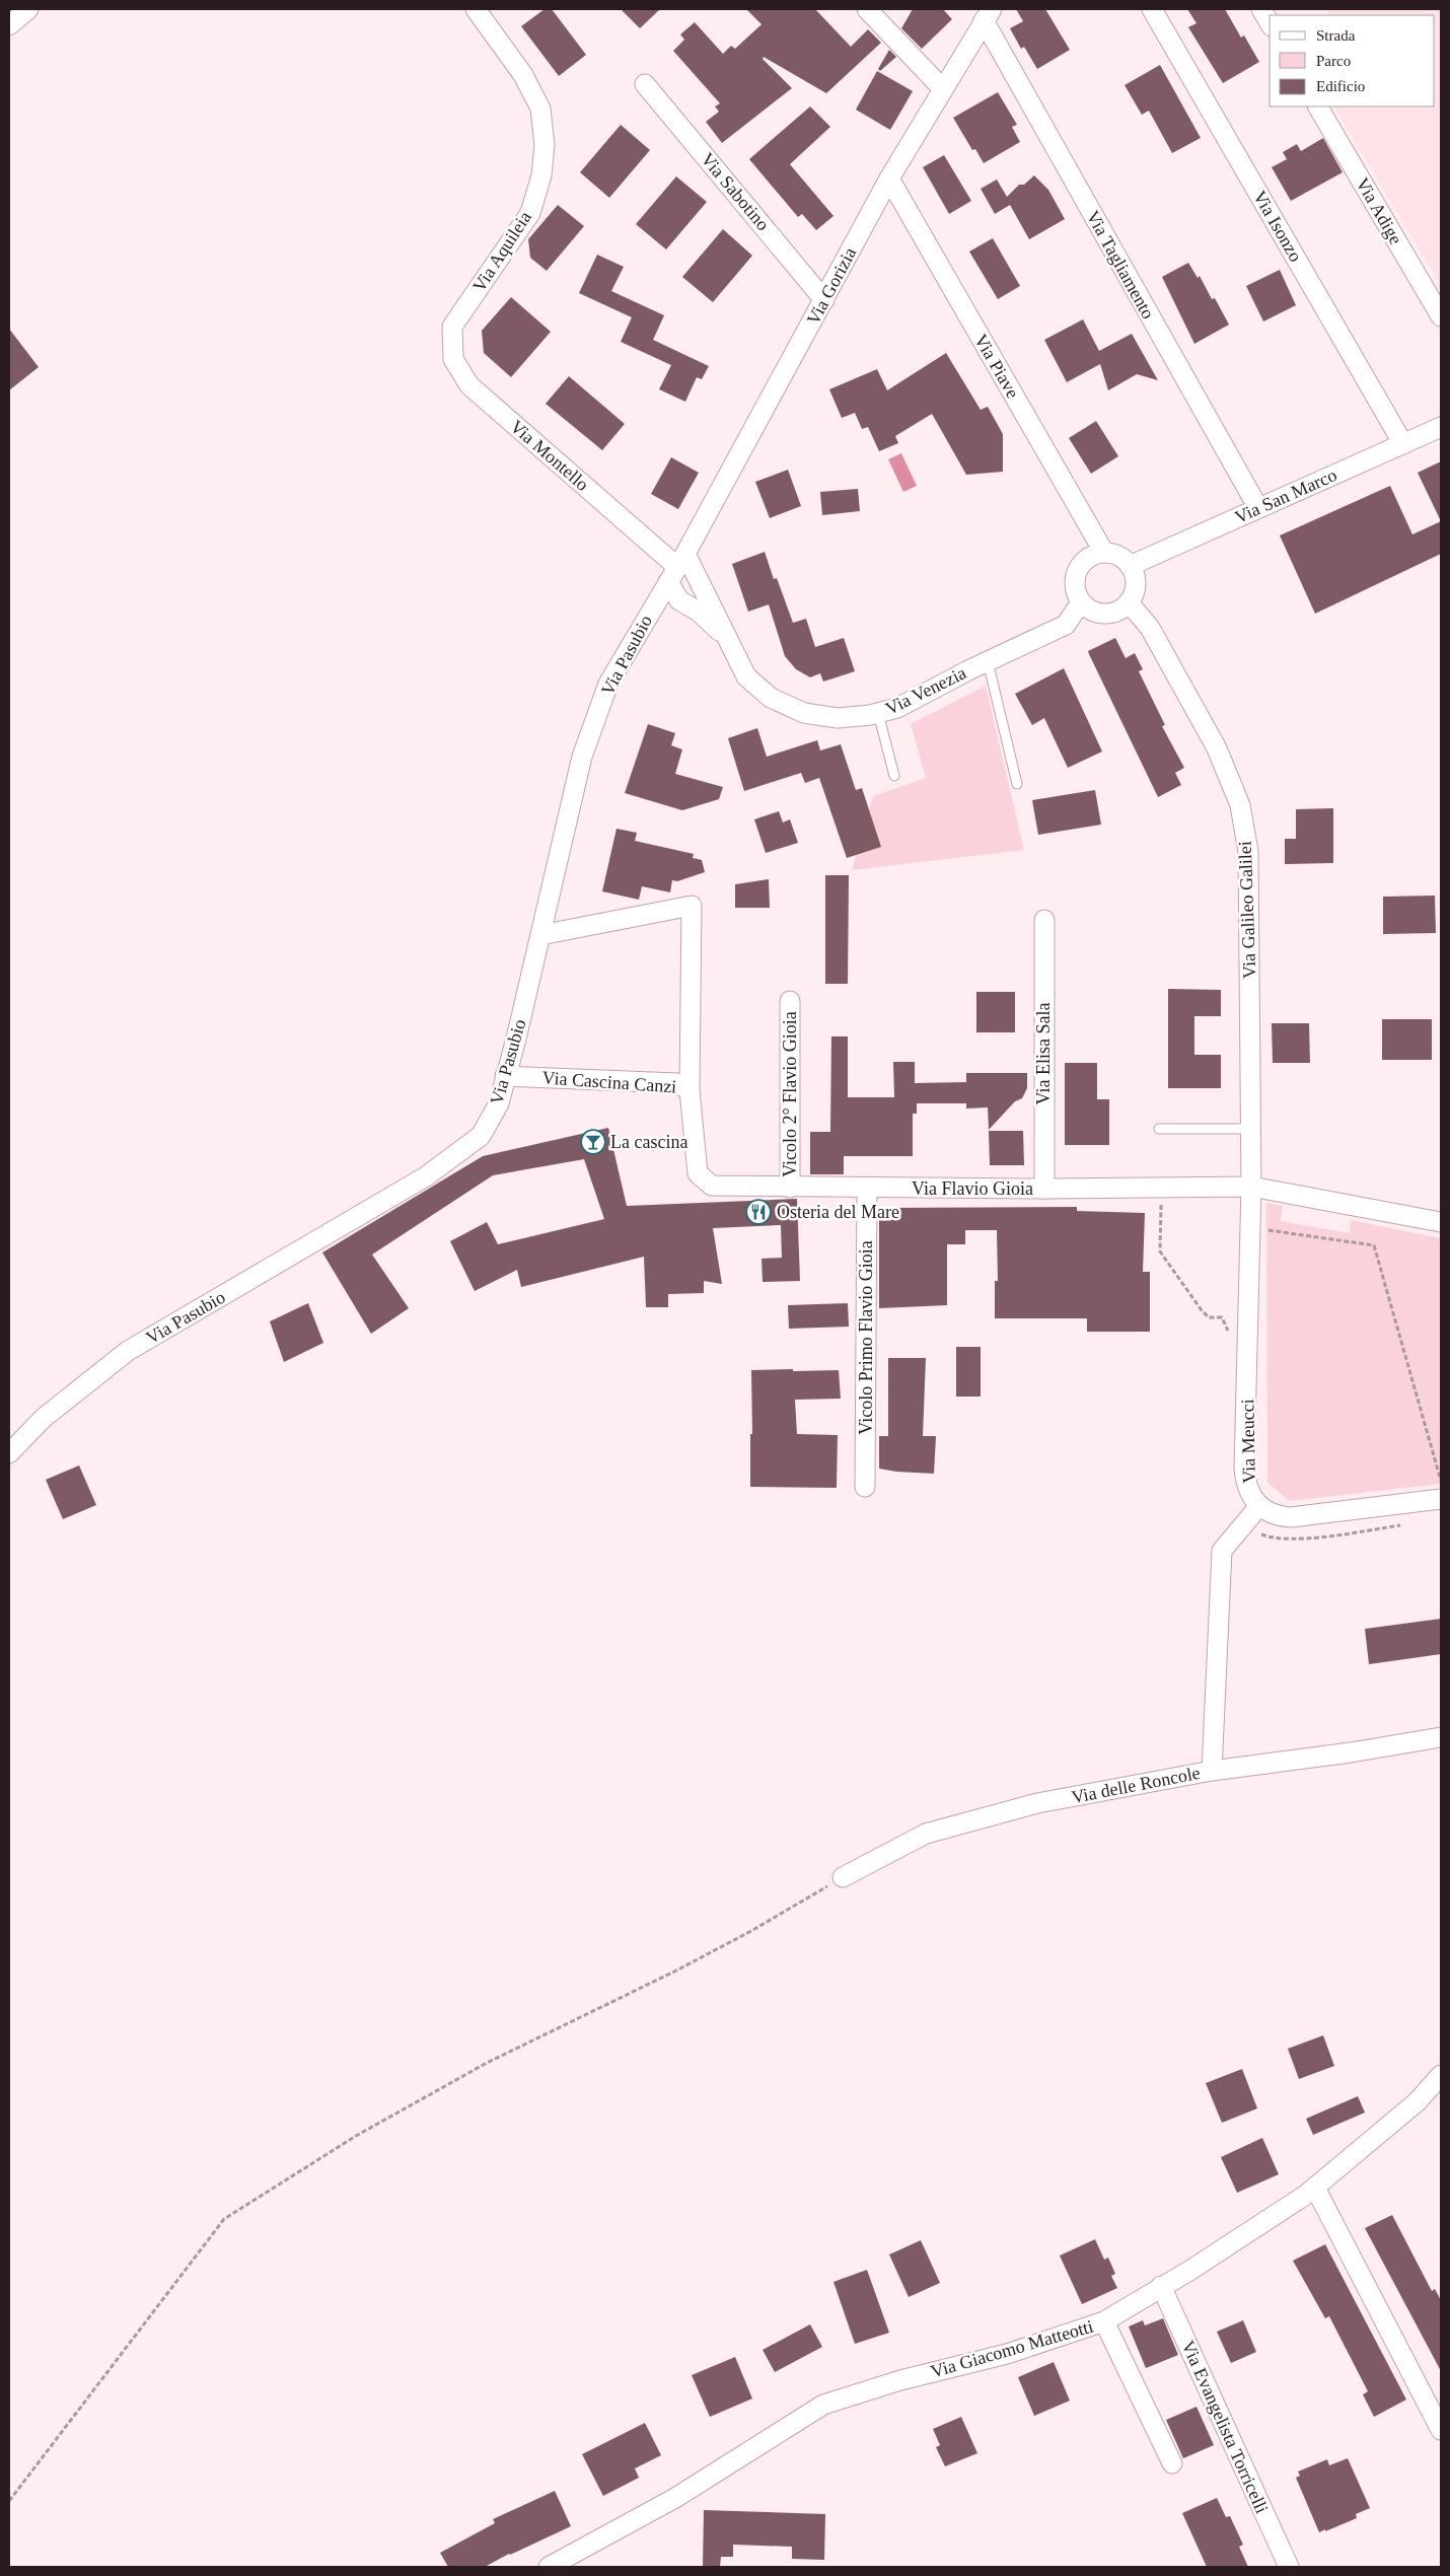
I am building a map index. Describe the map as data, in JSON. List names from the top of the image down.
{
  "streets": {
    "street": [
      "Via Sabotino",
      "Via Adige",
      "Via Isonzo",
      "Via Aquileia",
      "Via Tagliamento",
      "Via Gorizia",
      "Via Piave",
      "Via Montello",
      "Via San Marco",
      "Via Pasubio",
      "Via Venezia",
      "Via Galileo Galilei",
      "Via Elisa Sala",
      "Via Cascina Canzi",
      "Vicolo 2° Flavio Gioia",
      "Via Flavio Gioia",
      "Vicolo Primo Flavio Gioia",
      "Via Meucci",
      "Via delle Roncole",
      "Via Giacomo Matteotti",
      "Via Evangelista Torricelli"
    ]
  },
  "crossings": [
    ["Via Sabotino", "Via Gorizia"],
    ["Via Isonzo", "Via San Marco"],
    ["Via Aquileia", "Via Montello"],
    ["Via Tagliamento", "Via Gorizia"],
    ["Via Tagliamento", "Via San Marco"],
    ["Via Gorizia", "Via Piave"],
    ["Via Gorizia", "Via Montello"],
    ["Via Gorizia", "Via Pasubio"],
    ["Via Gorizia", "Via Venezia"],
    ["Via Piave", "Via San Marco"],
    ["Via Piave", "Via Venezia"],
    ["Via Piave", "Via Galileo Galilei"],
    ["Via Montello", "Via Pasubio"],
    ["Via Montello", "Via Venezia"],
    ["Via San Marco", "Via Venezia"],
    ["Via San Marco", "Via Galileo Galilei"],
    ["Via Pasubio", "Via Venezia"],
    ["Via Pasubio", "Via Cascina Canzi"],
    ["Via Venezia", "Via Galileo Galilei"],
    ["Via Galileo Galilei", "Via Flavio Gioia"],
    ["Via Galileo Galilei", "Via Meucci"],
    ["Via Elisa Sala", "Via Flavio Gioia"],
    ["Via Cascina Canzi", "Via Flavio Gioia"],
    ["Vicolo 2° Flavio Gioia", "Via Flavio Gioia"],
    ["Via Flavio Gioia", "Vicolo Primo Flavio Gioia"],
    ["Via Flavio Gioia", "Via Meucci"],
    ["Via Giacomo Matteotti", "Via Evangelista Torricelli"]
  ],
  "places": {
    "bar": ["La cascina"],
    "restaurant": ["Osteria del Mare"]
  },
  "legend": ["Strada", "Parco", "Edificio"]
}
